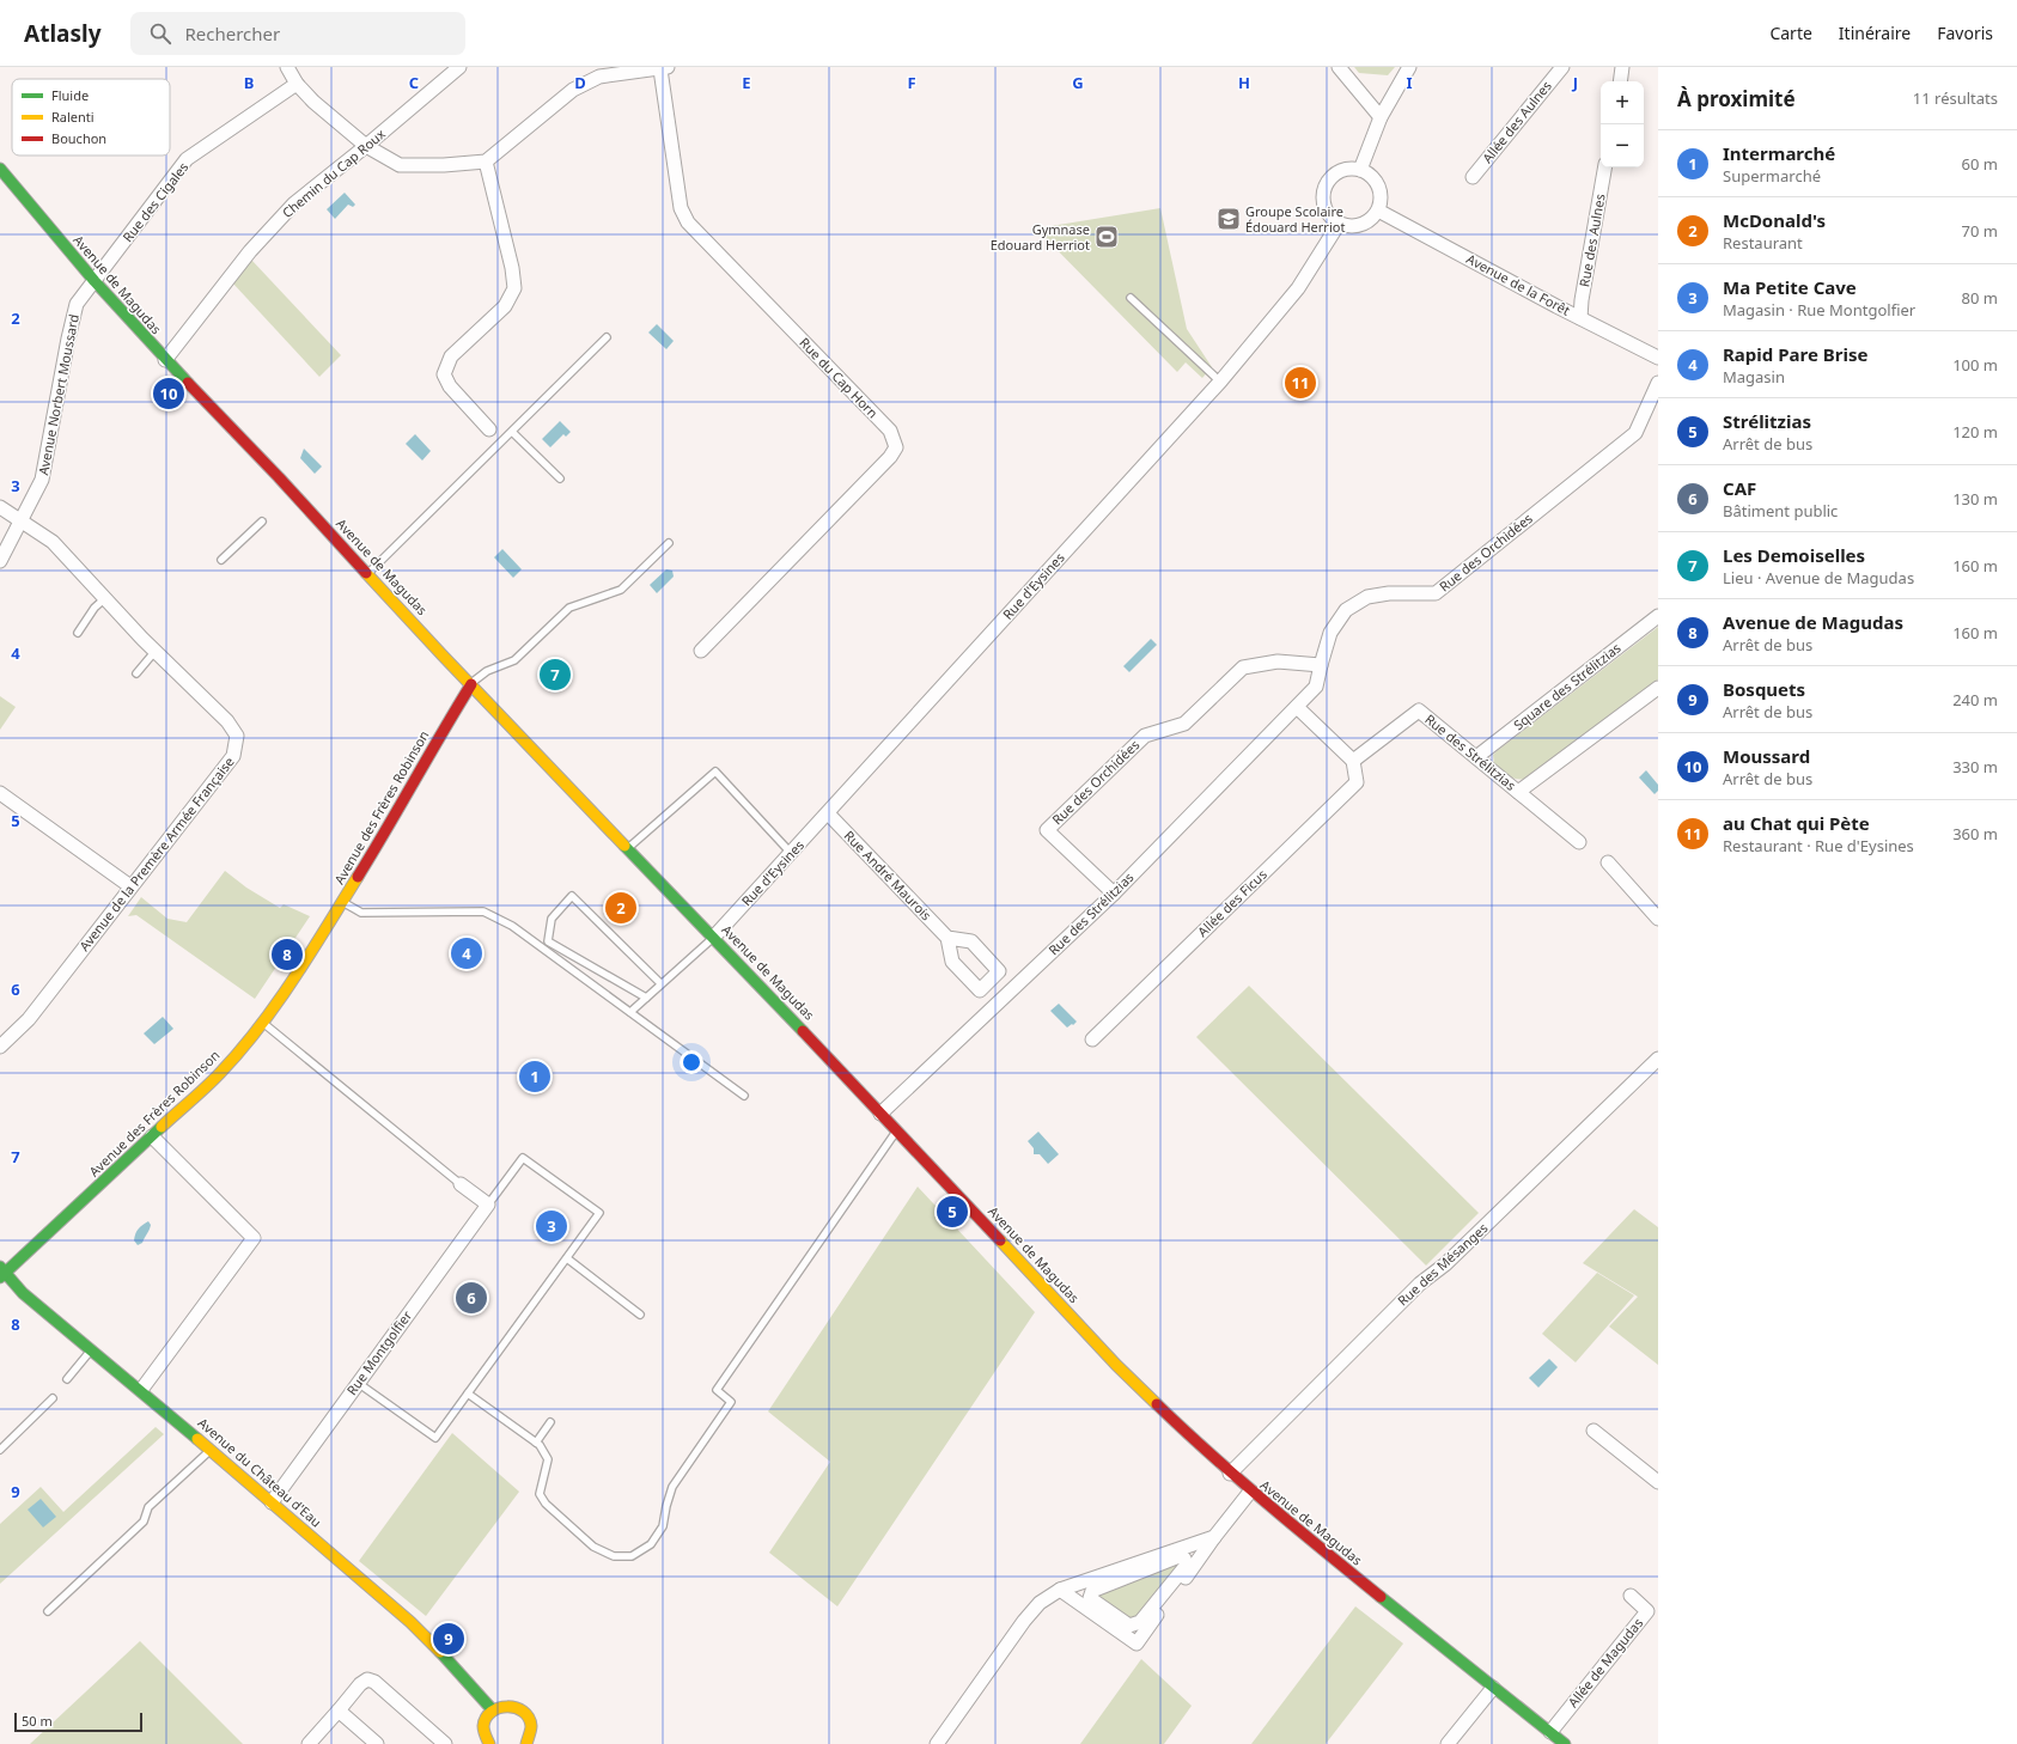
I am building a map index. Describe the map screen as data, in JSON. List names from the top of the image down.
{
  "streets": {
    "main road": ["Avenue de Magudas", "Avenue des Frères Robinson", "Avenue du Château d'Eau"],
    "street": [
      "Allée des Aulnes",
      "Chemin du Cap Roux",
      "Rue des Cigales",
      "Rue des Aulnes",
      "Avenue de la Forêt",
      "Rue du Cap Horn",
      "Avenue Norbert Moussard",
      "Rue des Orchidées",
      "Rue d'Eysines",
      "Square des Strélitzias",
      "Rue des Strélitzias",
      "Avenue de la Premère Armée Française",
      "Rue André Maurois",
      "Allée des Ficus",
      "Rue des Mésanges",
      "Rue Montgolfier",
      "Allée de Magudas"
    ]
  },
  "crossings": [
    ["Chemin du Cap Roux", "Avenue de Magudas"],
    ["Rue des Cigales", "Avenue de Magudas"],
    ["Rue des Cigales", "Avenue Norbert Moussard"],
    ["Rue des Aulnes", "Avenue de la Forêt"],
    ["Avenue de Magudas", "Avenue Norbert Moussard"],
    ["Avenue de Magudas", "Rue d'Eysines"],
    ["Avenue de Magudas", "Rue des Strélitzias"],
    ["Avenue de Magudas", "Avenue des Frères Robinson"],
    ["Avenue de Magudas", "Rue des Mésanges"],
    ["Avenue de Magudas", "Allée de Magudas"],
    ["Avenue de la Forêt", "Rue d'Eysines"],
    ["Avenue Norbert Moussard", "Avenue de la Premère Armée Française"],
    ["Rue des Orchidées", "Rue des Strélitzias"],
    ["Rue d'Eysines", "Rue André Maurois"],
    ["Square des Strélitzias", "Rue des Strélitzias"],
    ["Rue des Strélitzias", "Allée des Ficus"],
    ["Avenue des Frères Robinson", "Avenue du Château d'Eau"],
    ["Rue Montgolfier", "Avenue du Château d'Eau"]
  ],
  "places": {
    "school or university": ["Groupe Scolaire Édouard Herriot"],
    "sports": ["Gymnase Edouard Herriot"]
  },
  "legend": ["Fluide", "Ralenti", "Bouchon"],
  "scale_bar": "50 m",
  "page": {
    "header": "Atlasly",
    "search": "Rechercher",
    "nav": ["Carte", "Itinéraire", "Favoris"],
    "heading": ["À proximité", "11 résultats"],
    "map_buttons": ["+", "−"],
    "list": [
      {
        "mark": "1",
        "name": "Intermarché",
        "note": "Supermarché",
        "value": "60 m"
      },
      {
        "mark": "2",
        "name": "McDonald's",
        "note": "Restaurant",
        "value": "70 m"
      },
      {
        "mark": "3",
        "name": "Ma Petite Cave",
        "note": "Magasin · Rue Montgolfier",
        "value": "80 m"
      },
      {
        "mark": "4",
        "name": "Rapid Pare Brise",
        "note": "Magasin",
        "value": "100 m"
      },
      {
        "mark": "5",
        "name": "Strélitzias",
        "note": "Arrêt de bus",
        "value": "120 m"
      },
      {
        "mark": "6",
        "name": "CAF",
        "note": "Bâtiment public",
        "value": "130 m"
      },
      {
        "mark": "7",
        "name": "Les Demoiselles",
        "note": "Lieu · Avenue de Magudas",
        "value": "160 m"
      },
      {
        "mark": "8",
        "name": "Avenue de Magudas",
        "note": "Arrêt de bus",
        "value": "160 m"
      },
      {
        "mark": "9",
        "name": "Bosquets",
        "note": "Arrêt de bus",
        "value": "240 m"
      },
      {
        "mark": "10",
        "name": "Moussard",
        "note": "Arrêt de bus",
        "value": "330 m"
      },
      {
        "mark": "11",
        "name": "au Chat qui Pète",
        "note": "Restaurant · Rue d'Eysines",
        "value": "360 m"
      }
    ],
    "pins": [
      "11",
      "10",
      "7",
      "2",
      "4",
      "8",
      "1",
      "5",
      "3",
      "6",
      "9"
    ],
    "scale": "50 m"
  },
  "grid": {
    "columns": [
      "B",
      "C",
      "D",
      "E",
      "F",
      "G",
      "H",
      "I",
      "J"
    ],
    "rows": [
      "2",
      "3",
      "4",
      "5",
      "6",
      "7",
      "8",
      "9"
    ]
  }
}
